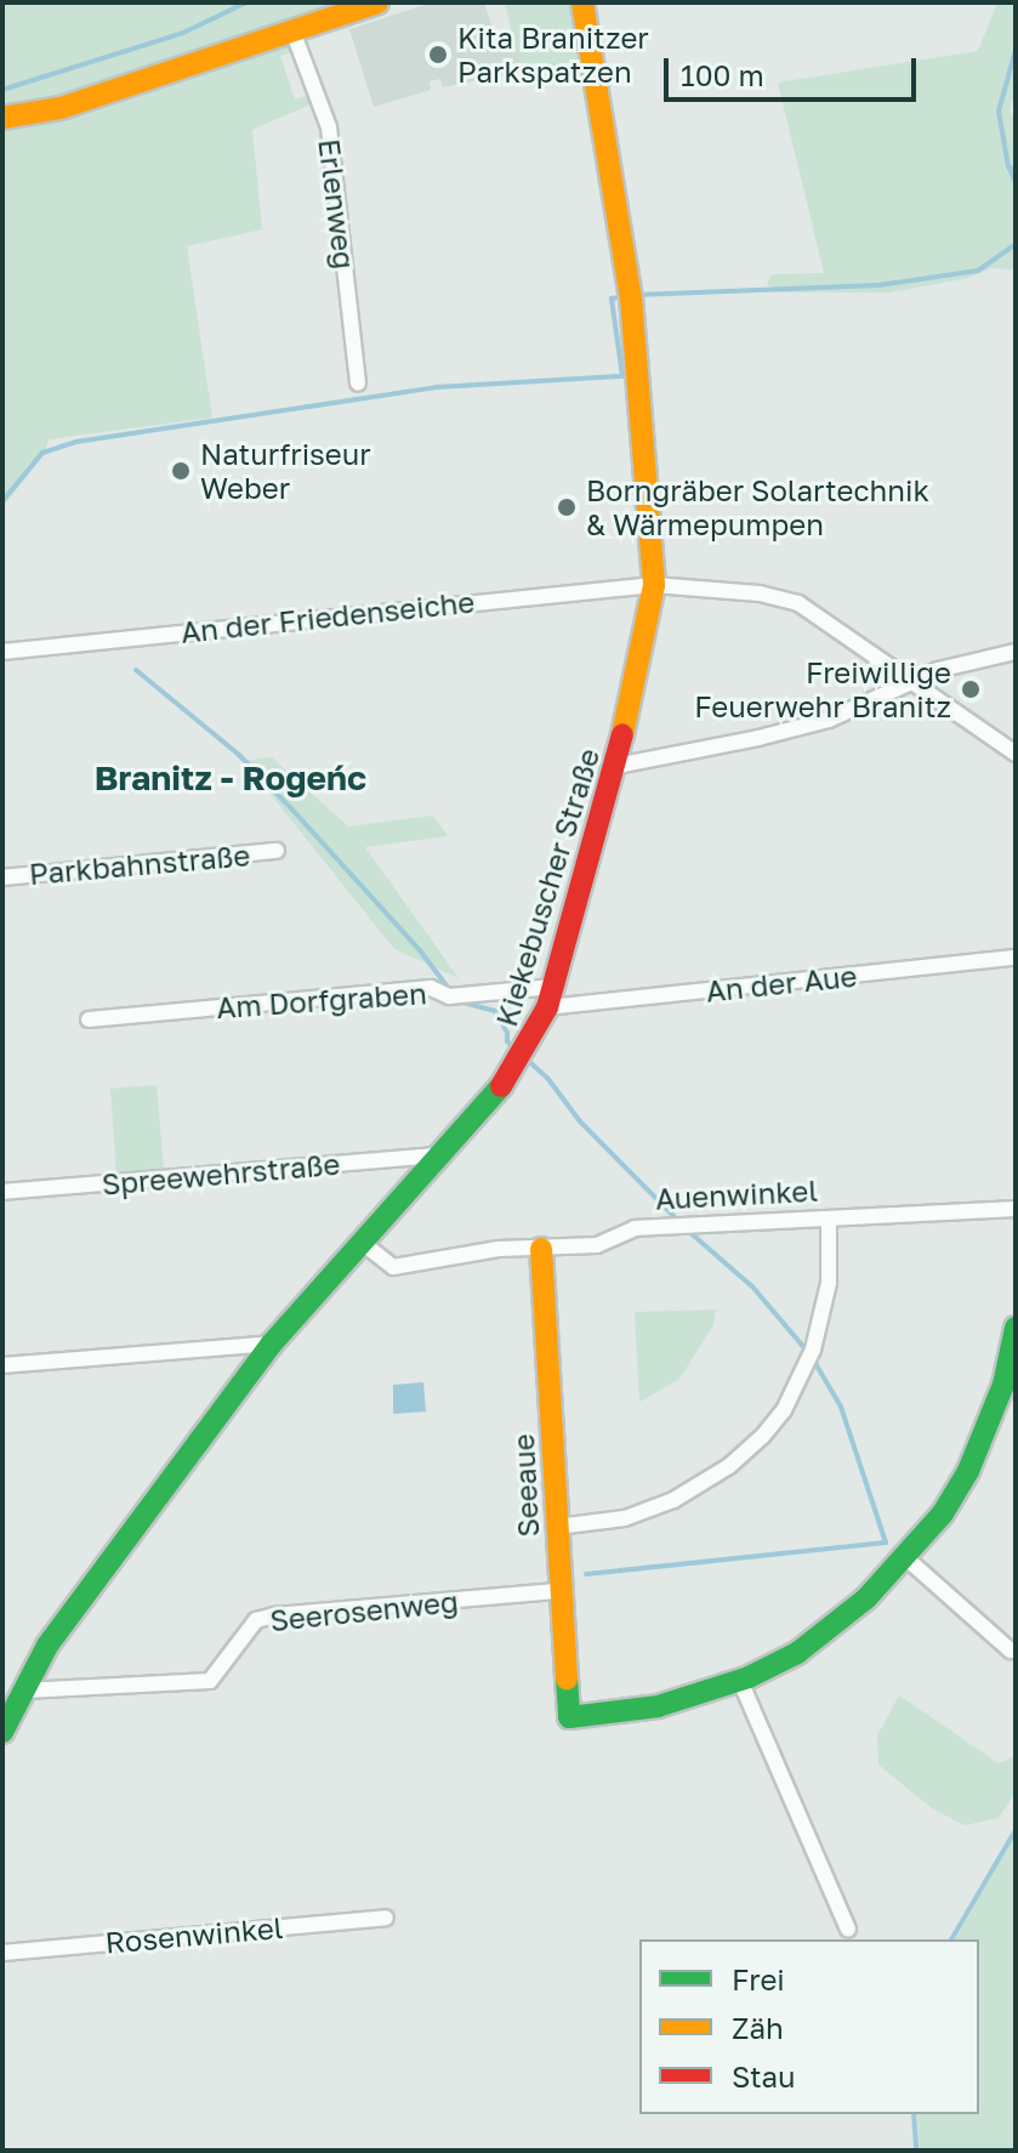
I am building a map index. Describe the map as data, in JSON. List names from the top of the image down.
{
  "streets": {
    "street": [
      "Erlenweg",
      "An der Friedenseiche",
      "Parkbahnstraße",
      "Kiekebuscher Straße",
      "An der Aue",
      "Am Dorfgraben",
      "Spreewehrstraße",
      "Auenwinkel",
      "Seeaue",
      "Seerosenweg",
      "Rosenwinkel"
    ]
  },
  "crossings": [
    ["An der Friedenseiche", "Kiekebuscher Straße"],
    ["Kiekebuscher Straße", "An der Aue"],
    ["Kiekebuscher Straße", "Am Dorfgraben"],
    ["Kiekebuscher Straße", "Spreewehrstraße"],
    ["Kiekebuscher Straße", "Auenwinkel"],
    ["Kiekebuscher Straße", "Seerosenweg"],
    ["An der Aue", "Am Dorfgraben"],
    ["Auenwinkel", "Seeaue"],
    ["Seeaue", "Seerosenweg"]
  ],
  "districts": ["Branitz - Rogeńc"],
  "places": [
    "Kita Branitzer Parkspatzen",
    "Naturfriseur Weber",
    "Borngräber Solartechnik & Wärmepumpen",
    "Freiwillige Feuerwehr Branitz"
  ],
  "legend": ["Frei", "Zäh", "Stau"],
  "scale_bar": "100 m"
}
